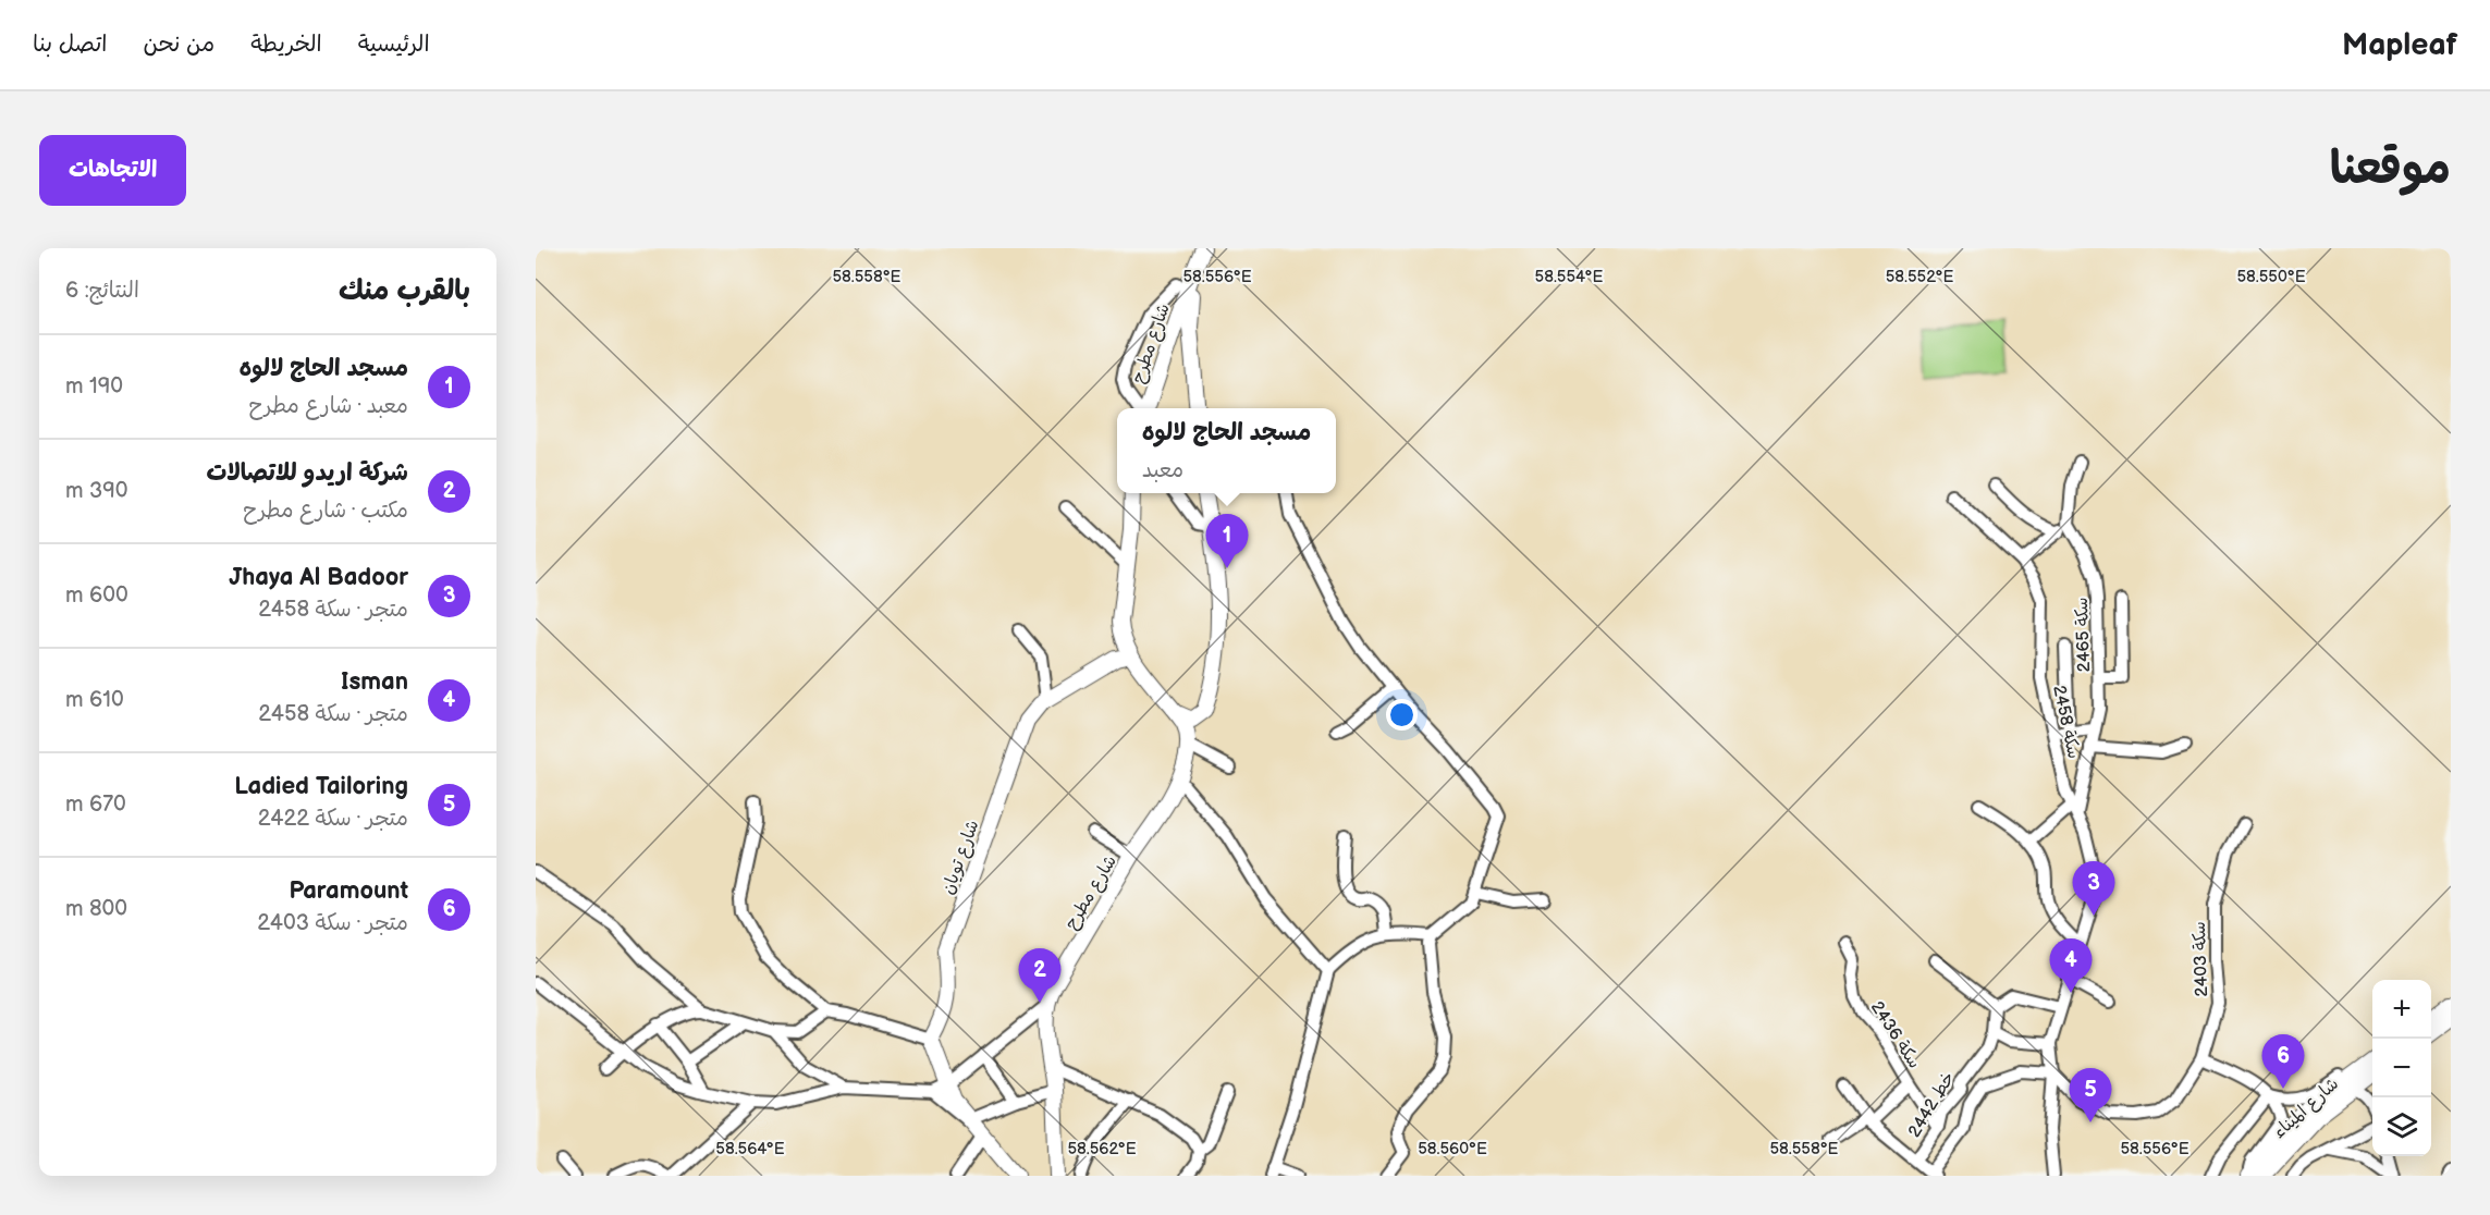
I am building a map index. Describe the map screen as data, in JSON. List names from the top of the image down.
{
  "streets": {
    "main road": ["شارع مطرح", "شارع تويان", "شارع الميناء"],
    "street": [
      "سكة 2465",
      "سكة 2458",
      "سكة 2403",
      "سكة 2436",
      "2442 خط"
    ]
  },
  "crossings": [
    ["سكة 2465", "سكة 2458"],
    ["سكة 2458", "سكة 2403"]
  ],
  "page": {
    "header": "Mapleaf",
    "nav": [
      "الرئيسية",
      "الخريطة",
      "من نحن",
      "اتصل بنا"
    ],
    "title": "موقعنا",
    "buttons": "الاتجاهات",
    "heading": ["بالقرب منك", "النتائج: 6"],
    "list": [
      {
        "mark": "1",
        "name": "مسجد الحاج لالوه",
        "note": "معبد · شارع مطرح",
        "value": "190 m"
      },
      {
        "mark": "2",
        "name": "شركة اريدو للاتصالات",
        "note": "مكتب · شارع مطرح",
        "value": "390 m"
      },
      {
        "mark": "3",
        "name": "Jhaya Al Badoor",
        "note": "متجر · سكة 2458",
        "value": "600 m"
      },
      {
        "mark": "4",
        "name": "Isman",
        "note": "متجر · سكة 2458",
        "value": "610 m"
      },
      {
        "mark": "5",
        "name": "Ladied Tailoring",
        "note": "متجر · سكة 2422",
        "value": "670 m"
      },
      {
        "mark": "6",
        "name": "Paramount",
        "note": "متجر · سكة 2403",
        "value": "800 m"
      }
    ],
    "popup": ["مسجد الحاج لالوه", "معبد"],
    "pins": [
      "1",
      "3",
      "4",
      "2",
      "6",
      "5"
    ],
    "map_buttons": ["+", "−"]
  },
  "coordinates": [
    "58.556°E",
    "58.554°E",
    "58.552°E",
    "58.558°E",
    "58.550°E",
    "58.564°E",
    "58.562°E",
    "58.560°E"
  ]
}
